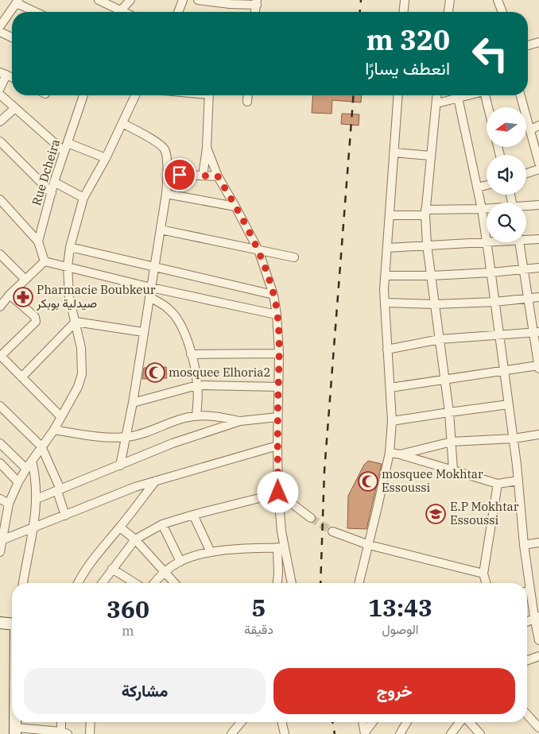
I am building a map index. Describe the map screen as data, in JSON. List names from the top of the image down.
{
  "streets": {
    "street": ["Rue Dcheira"]
  },
  "places": {
    "pharmacy": ["Pharmacie Boubkeur صيدلية بوبكر"],
    "mosque": ["mosquee Elhoria2", "mosquee Mokhtar Essoussi"],
    "school or university": ["E.P Mokhtar Essoussi"]
  },
  "north": "left",
  "page": {
    "turn": ["320 m", "انعطف يسارًا"],
    "eta": [
      "13:43",
      "الوصول",
      "5",
      "دقيقة",
      "360",
      "m"
    ],
    "buttons": ["خروج", "مشاركة"]
  }
}
